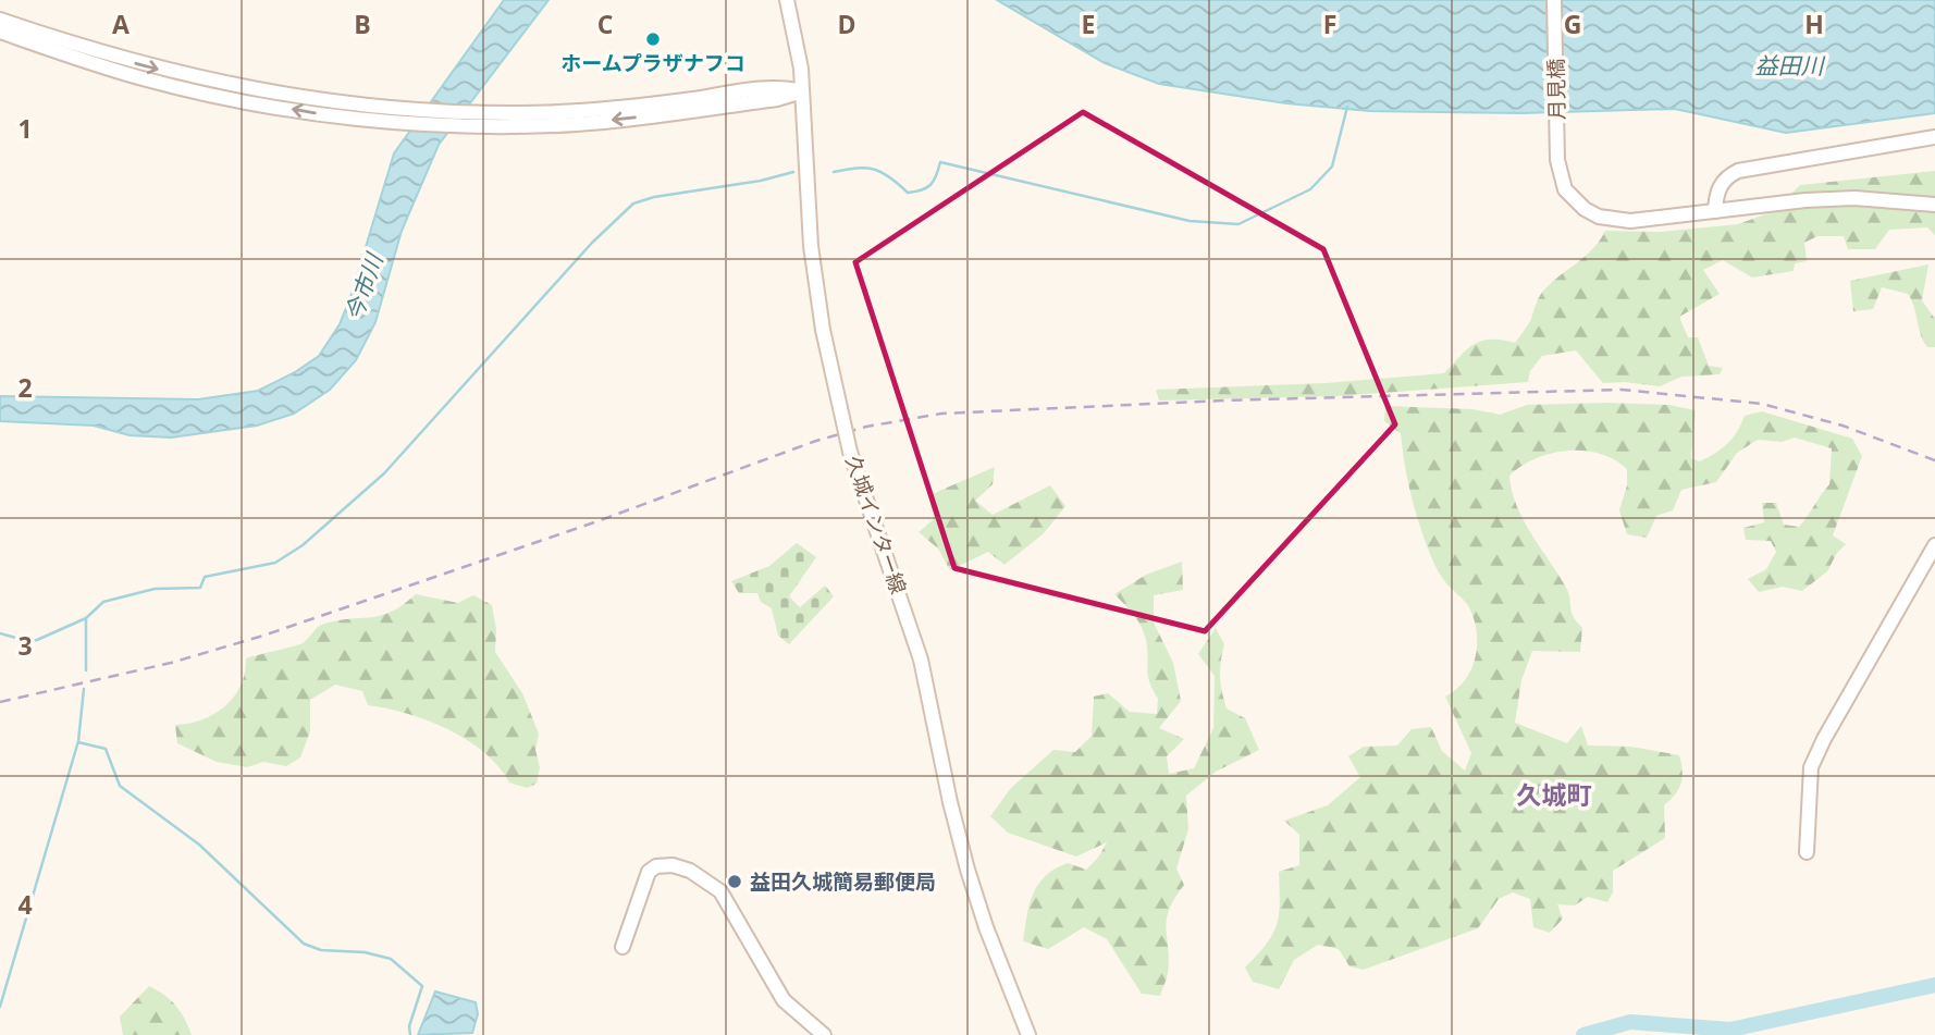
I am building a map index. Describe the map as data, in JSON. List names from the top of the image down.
{
  "streets": {
    "street": ["月見橋", "久城インター線"]
  },
  "districts": ["久城町"],
  "water": ["益田川", "今市川"],
  "places": ["ホームプラザナフコ", "益田久城簡易郵便局"],
  "grid": {
    "columns": [
      "A",
      "B",
      "C",
      "D",
      "E",
      "F",
      "G",
      "H"
    ],
    "rows": [
      "1",
      "2",
      "3",
      "4"
    ]
  }
}
